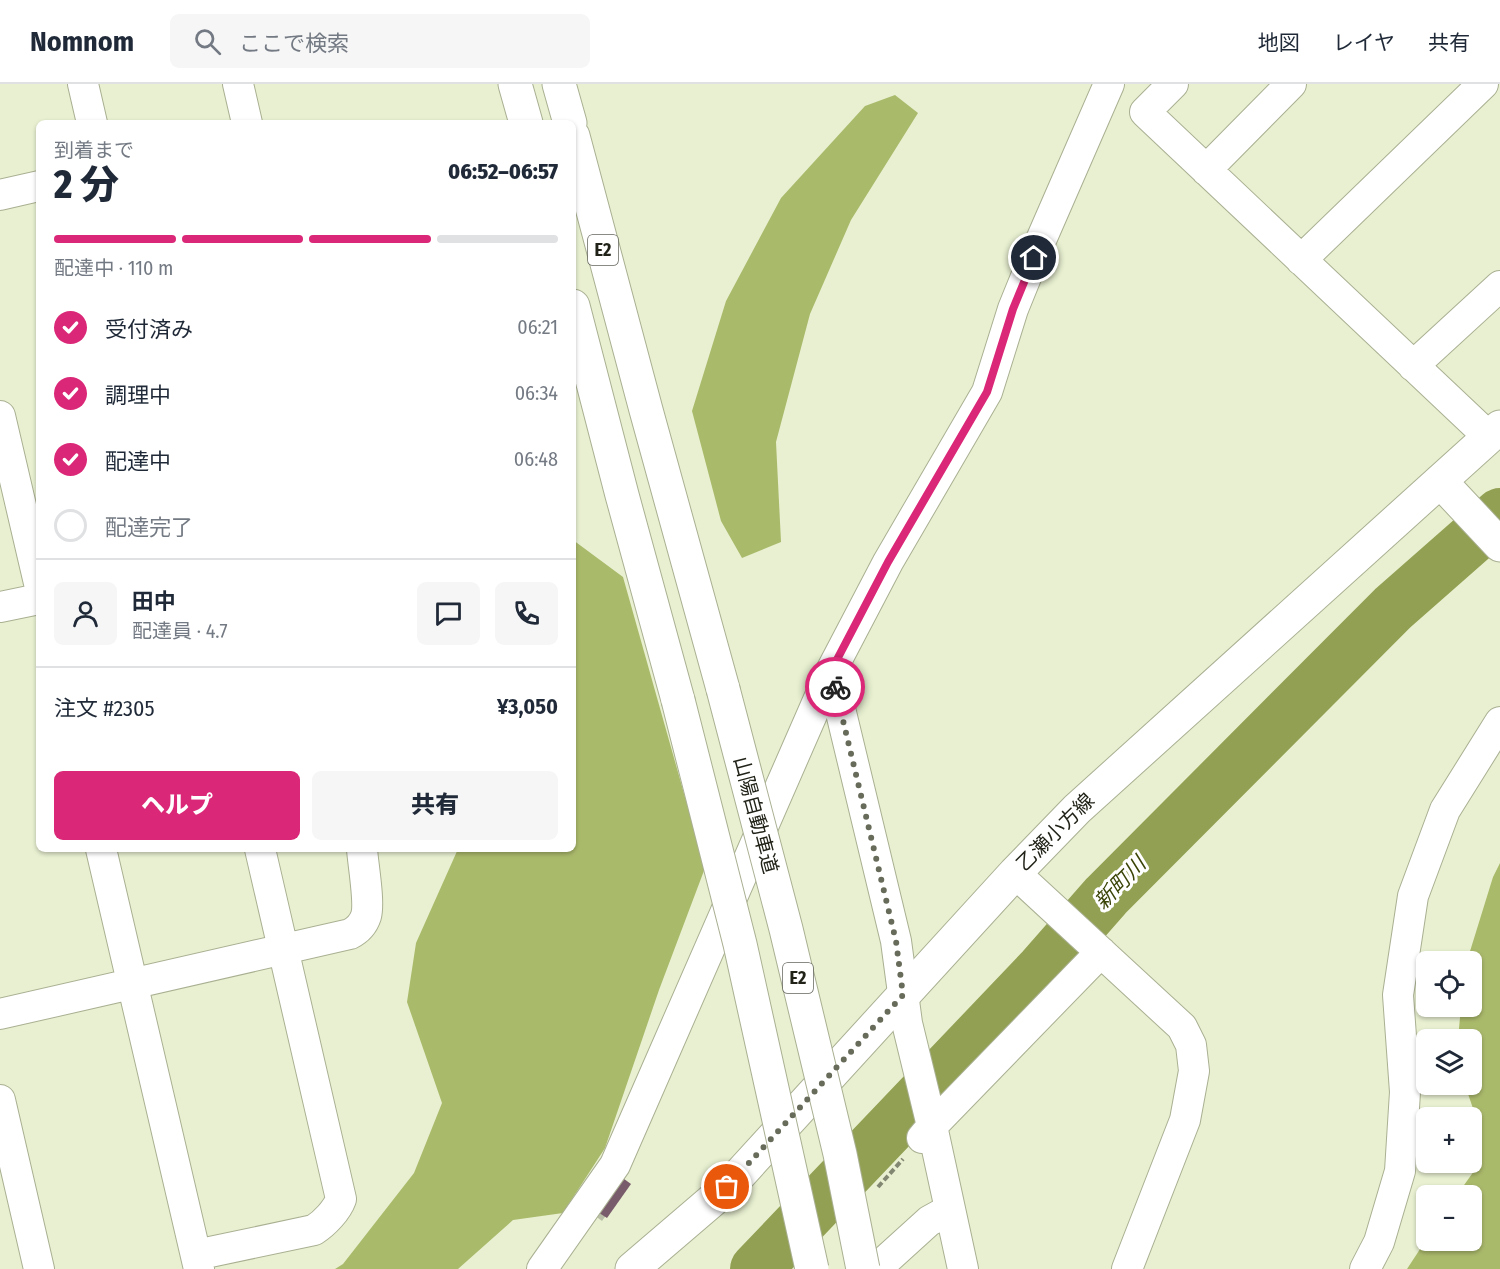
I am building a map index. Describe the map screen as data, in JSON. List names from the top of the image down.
{
  "streets": {
    "main road": ["E2", "山陽自動車道", "乙瀬小方線"]
  },
  "water": ["新町川"],
  "page": {
    "header": "Nomnom",
    "search": "ここで検索",
    "nav": ["地図", "レイヤ", "共有"],
    "heading": ["2 分", "到着まで", "06:52–06:57"],
    "panel": [
      "田中",
      "配達員 · 4.7",
      "注文 #2305",
      "¥3,050"
    ],
    "bar": "配達中 · 110 m",
    "list": [
      ["受付済み", "06:21"],
      ["調理中", "06:34"],
      ["配達中", "06:48"],
      "配達完了"
    ],
    "buttons": ["ヘルプ", "共有"],
    "map_buttons": ["+", "−"]
  }
}
